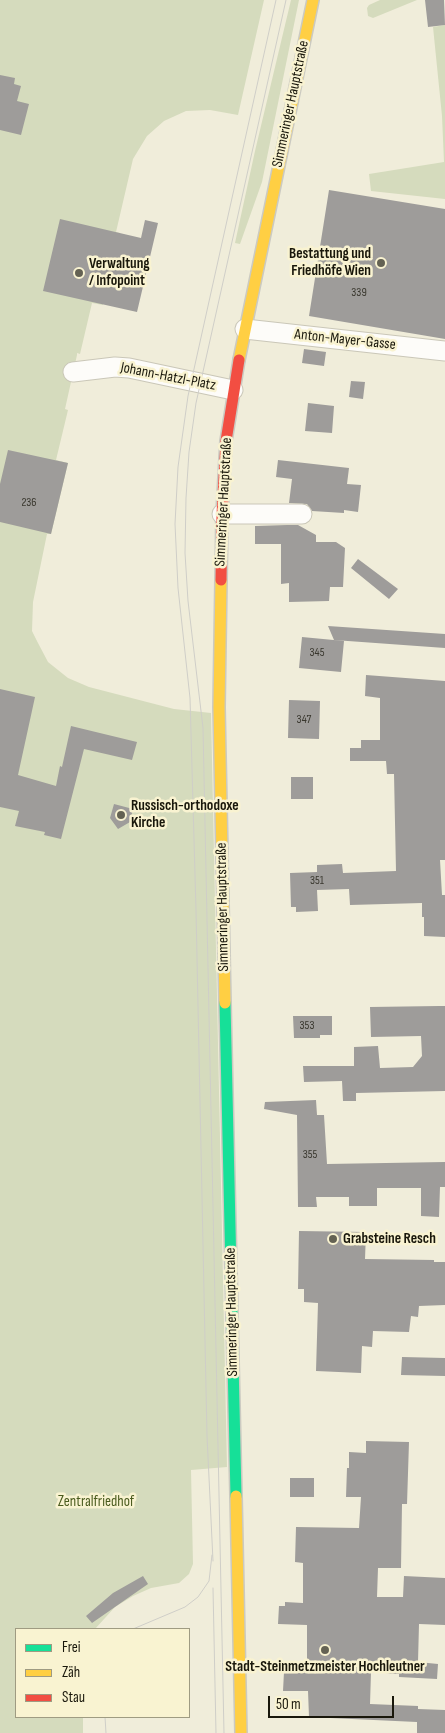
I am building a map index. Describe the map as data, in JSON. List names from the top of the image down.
{
  "streets": {
    "main road": ["Simmeringer Hauptstraße"],
    "street": ["Anton-Mayer-Gasse", "Johann-Hatzl-Platz"]
  },
  "crossings": [
    ["Simmeringer Hauptstraße", "Anton-Mayer-Gasse"],
    ["Simmeringer Hauptstraße", "Johann-Hatzl-Platz"]
  ],
  "parks": ["Zentralfriedhof"],
  "places": [
    "Bestattung und Friedhöfe Wien",
    "Verwaltung / Infopoint",
    "Russisch-orthodoxe Kirche",
    "Grabsteine Resch",
    "Stadt-Steinmetzmeister Hochleutner"
  ],
  "house_numbers": [
    "339",
    "236",
    "345",
    "347",
    "351",
    "353",
    "355"
  ],
  "legend": ["Frei", "Zäh", "Stau"],
  "scale_bar": "50 m"
}
